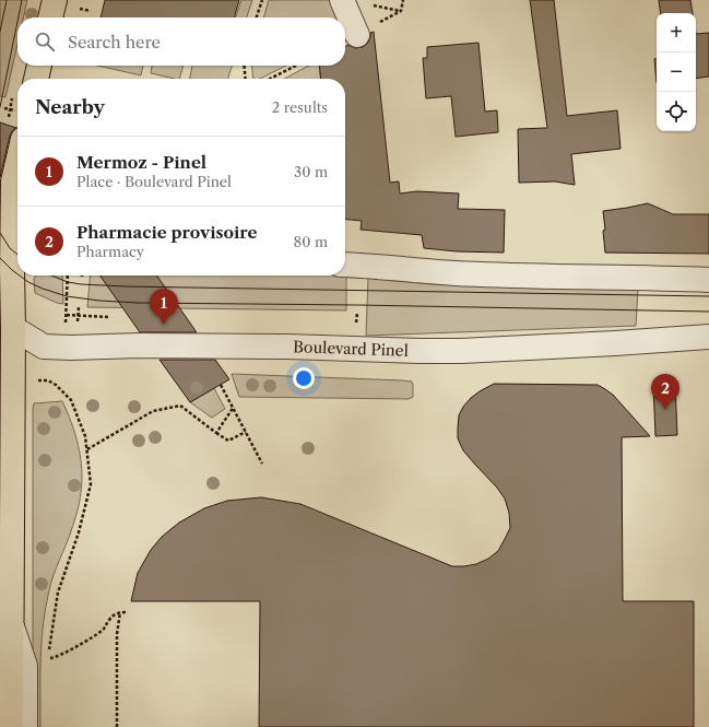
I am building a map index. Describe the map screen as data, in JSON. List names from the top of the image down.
{
  "streets": {
    "street": ["Boulevard Pinel"]
  },
  "page": {
    "map_buttons": ["+", "−"],
    "search": "Search here",
    "heading": ["Nearby", "2 results"],
    "list": [
      {
        "mark": "1",
        "name": "Mermoz - Pinel",
        "note": "Place · Boulevard Pinel",
        "value": "30 m"
      },
      {
        "mark": "2",
        "name": "Pharmacie provisoire",
        "note": "Pharmacy",
        "value": "80 m"
      }
    ],
    "pins": ["1", "2"]
  }
}
